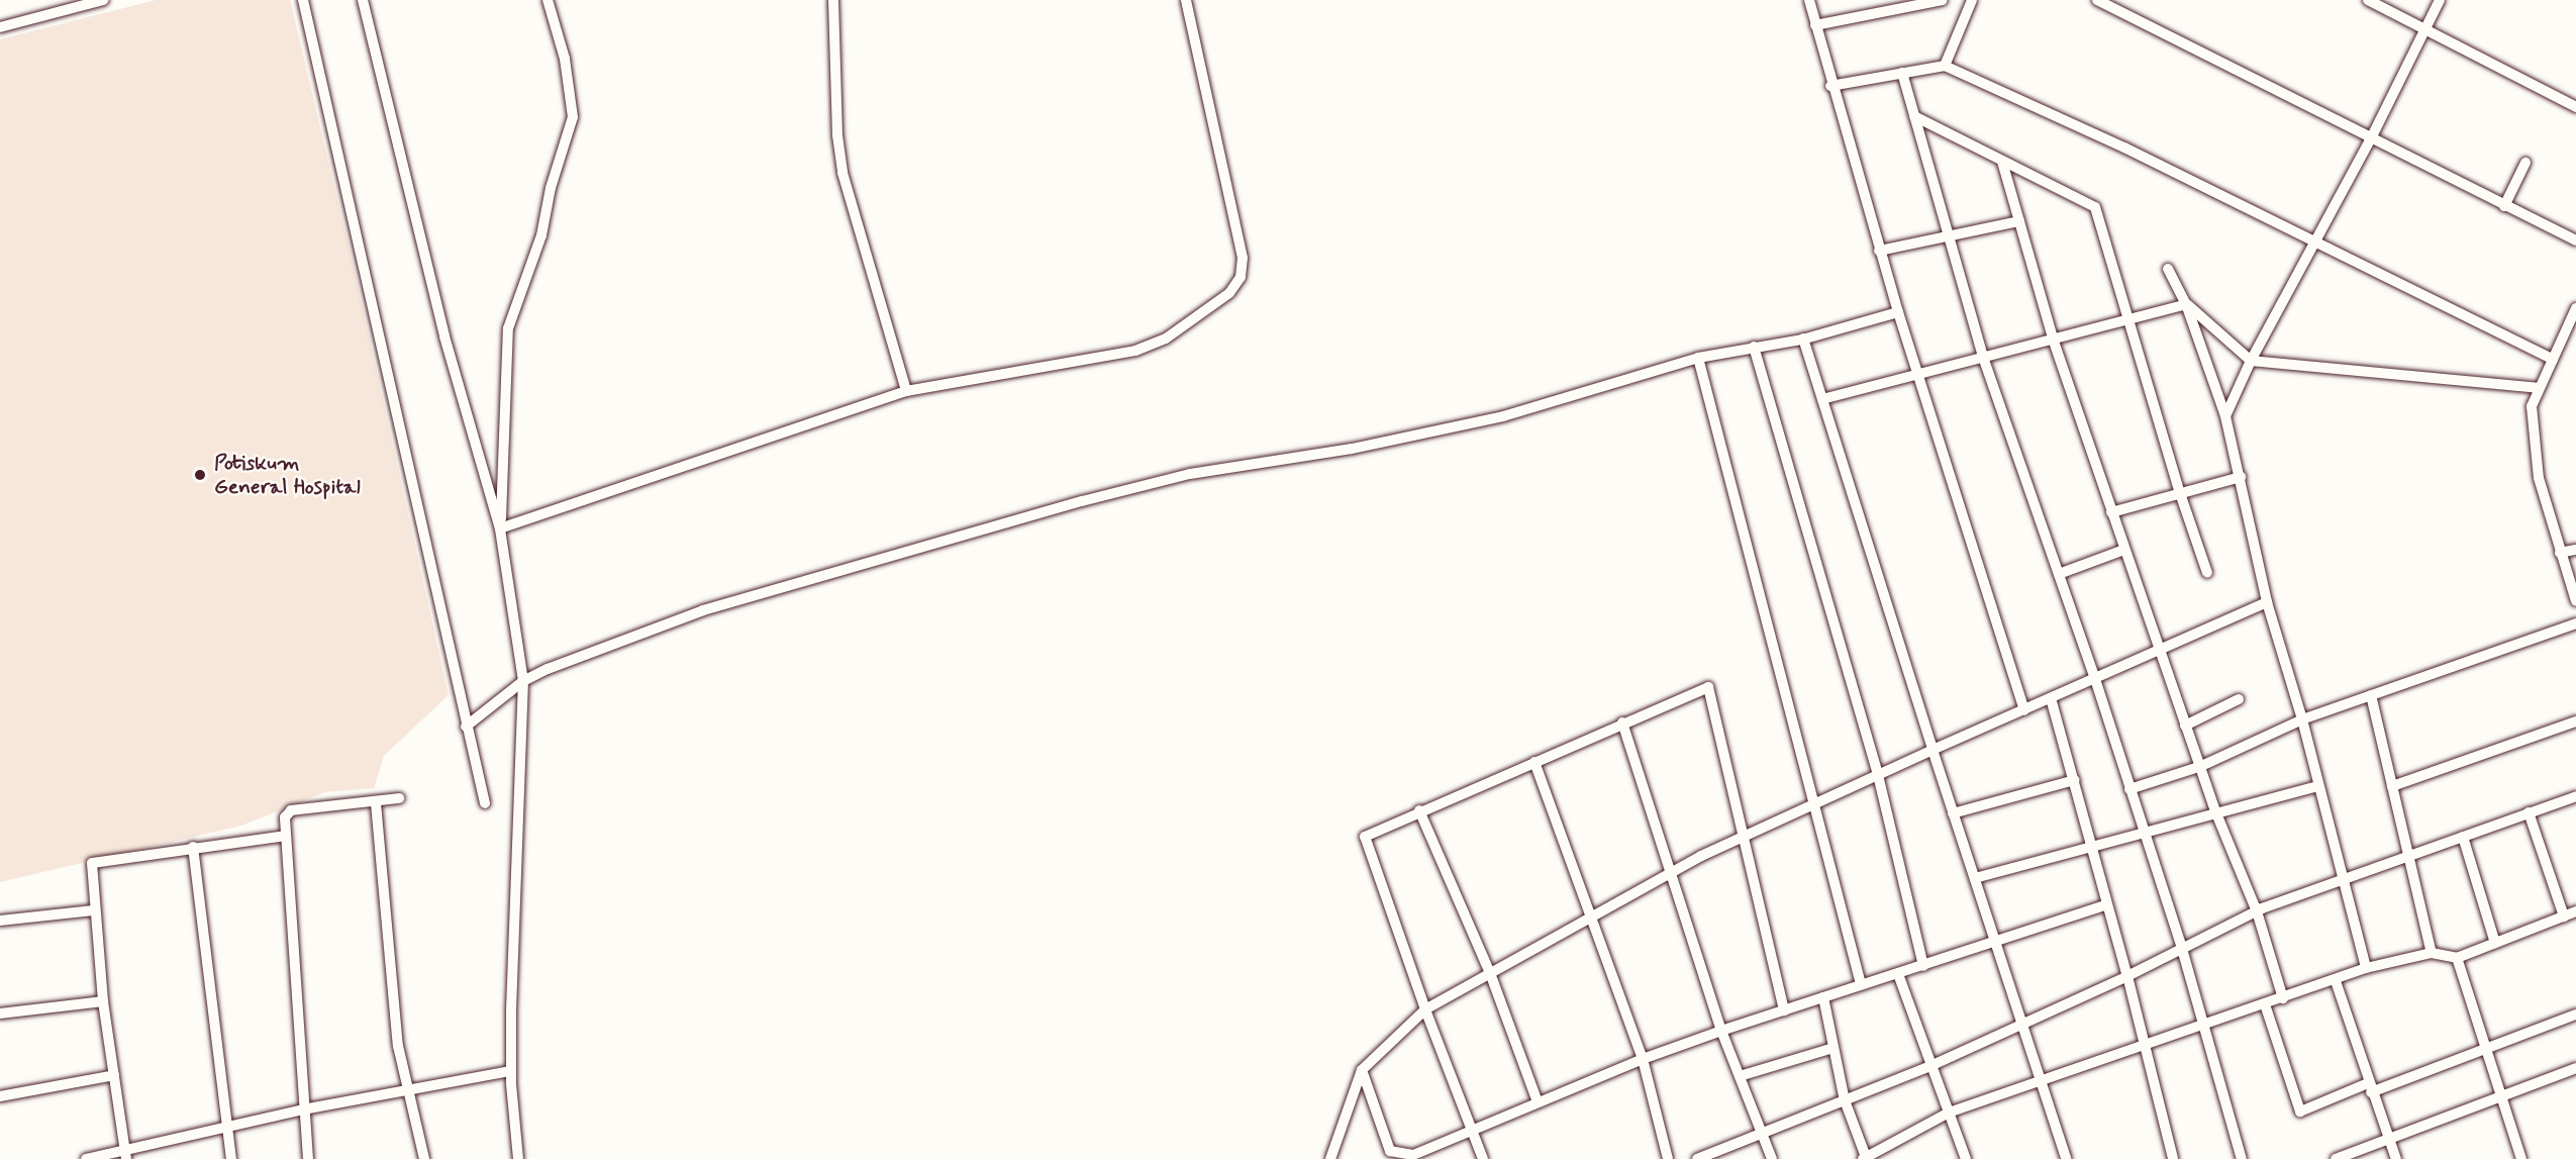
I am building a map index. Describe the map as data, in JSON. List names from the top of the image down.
{
  "places": ["Potiskum General Hospital"]
}
